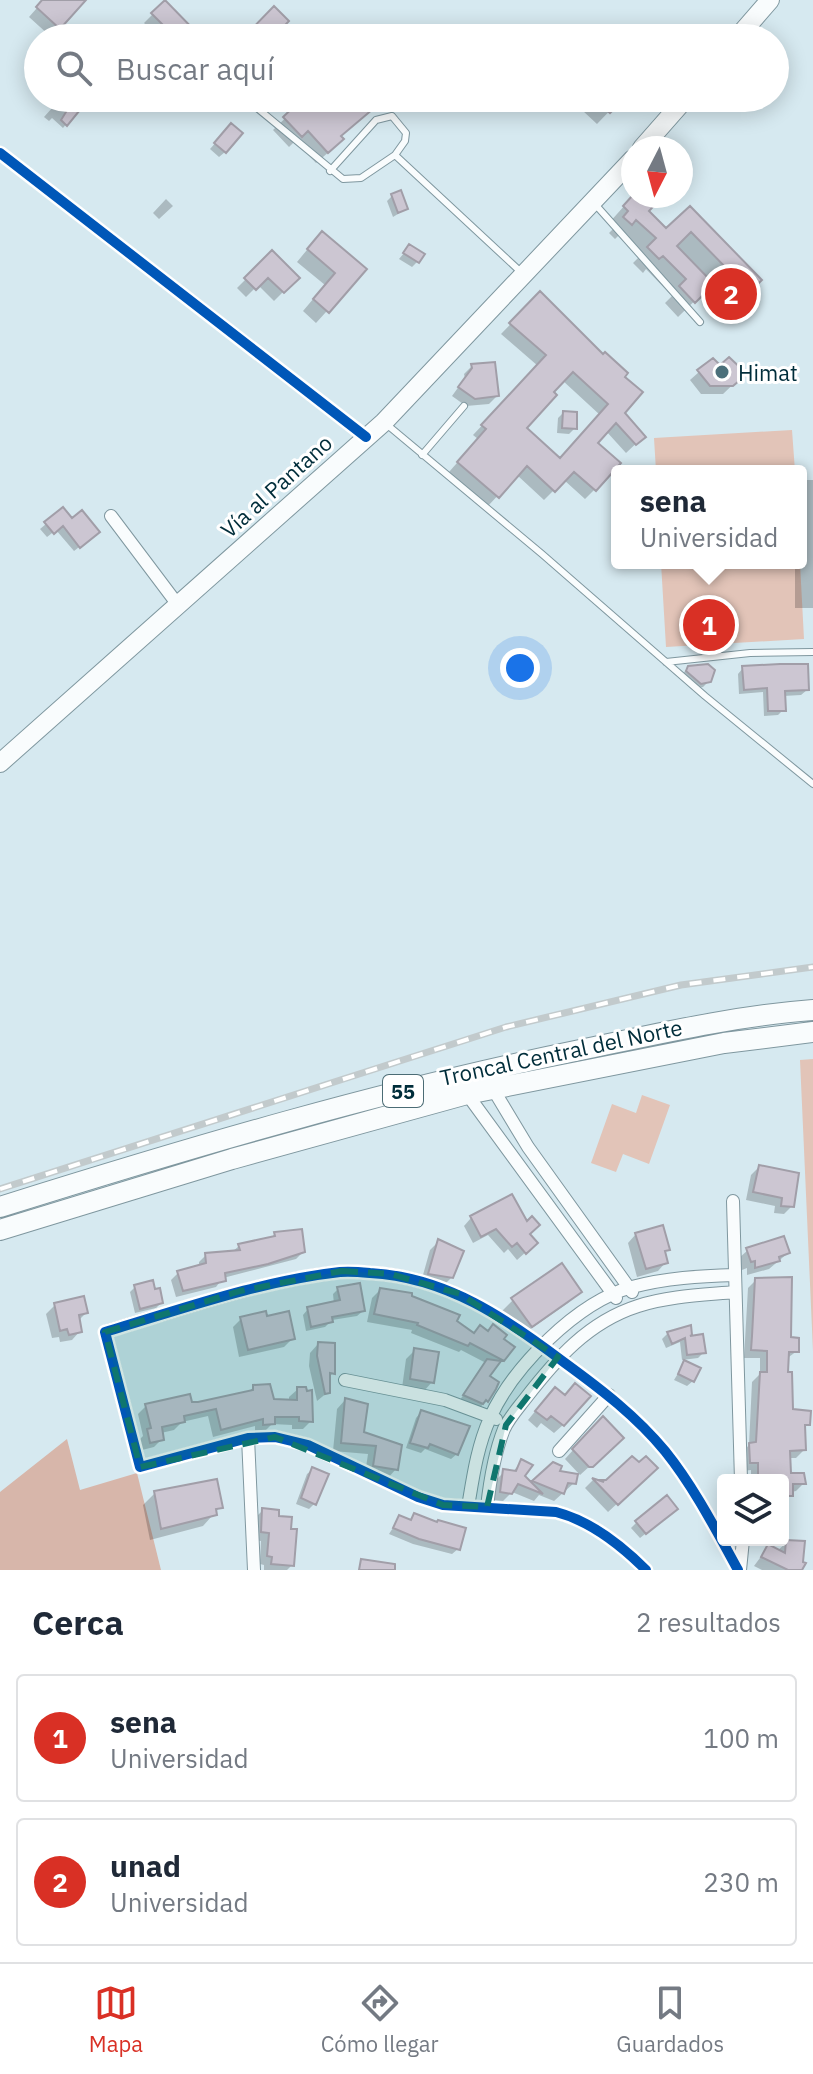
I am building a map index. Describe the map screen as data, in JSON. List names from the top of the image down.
{
  "streets": {
    "highway": ["Troncal Central del Norte", "55"],
    "main road": ["Vía al Pantano"]
  },
  "places": ["Himat"],
  "north": "bottom",
  "page": {
    "search": "Buscar aquí",
    "pins": ["2", "1"],
    "popup": ["sena", "Universidad"],
    "heading": ["Cerca", "2 resultados"],
    "list": [
      {
        "mark": "1",
        "name": "sena",
        "note": "Universidad",
        "value": "100 m"
      },
      {
        "mark": "2",
        "name": "unad",
        "note": "Universidad",
        "value": "230 m"
      }
    ],
    "nav": ["Mapa", "Cómo llegar", "Guardados"]
  }
}
